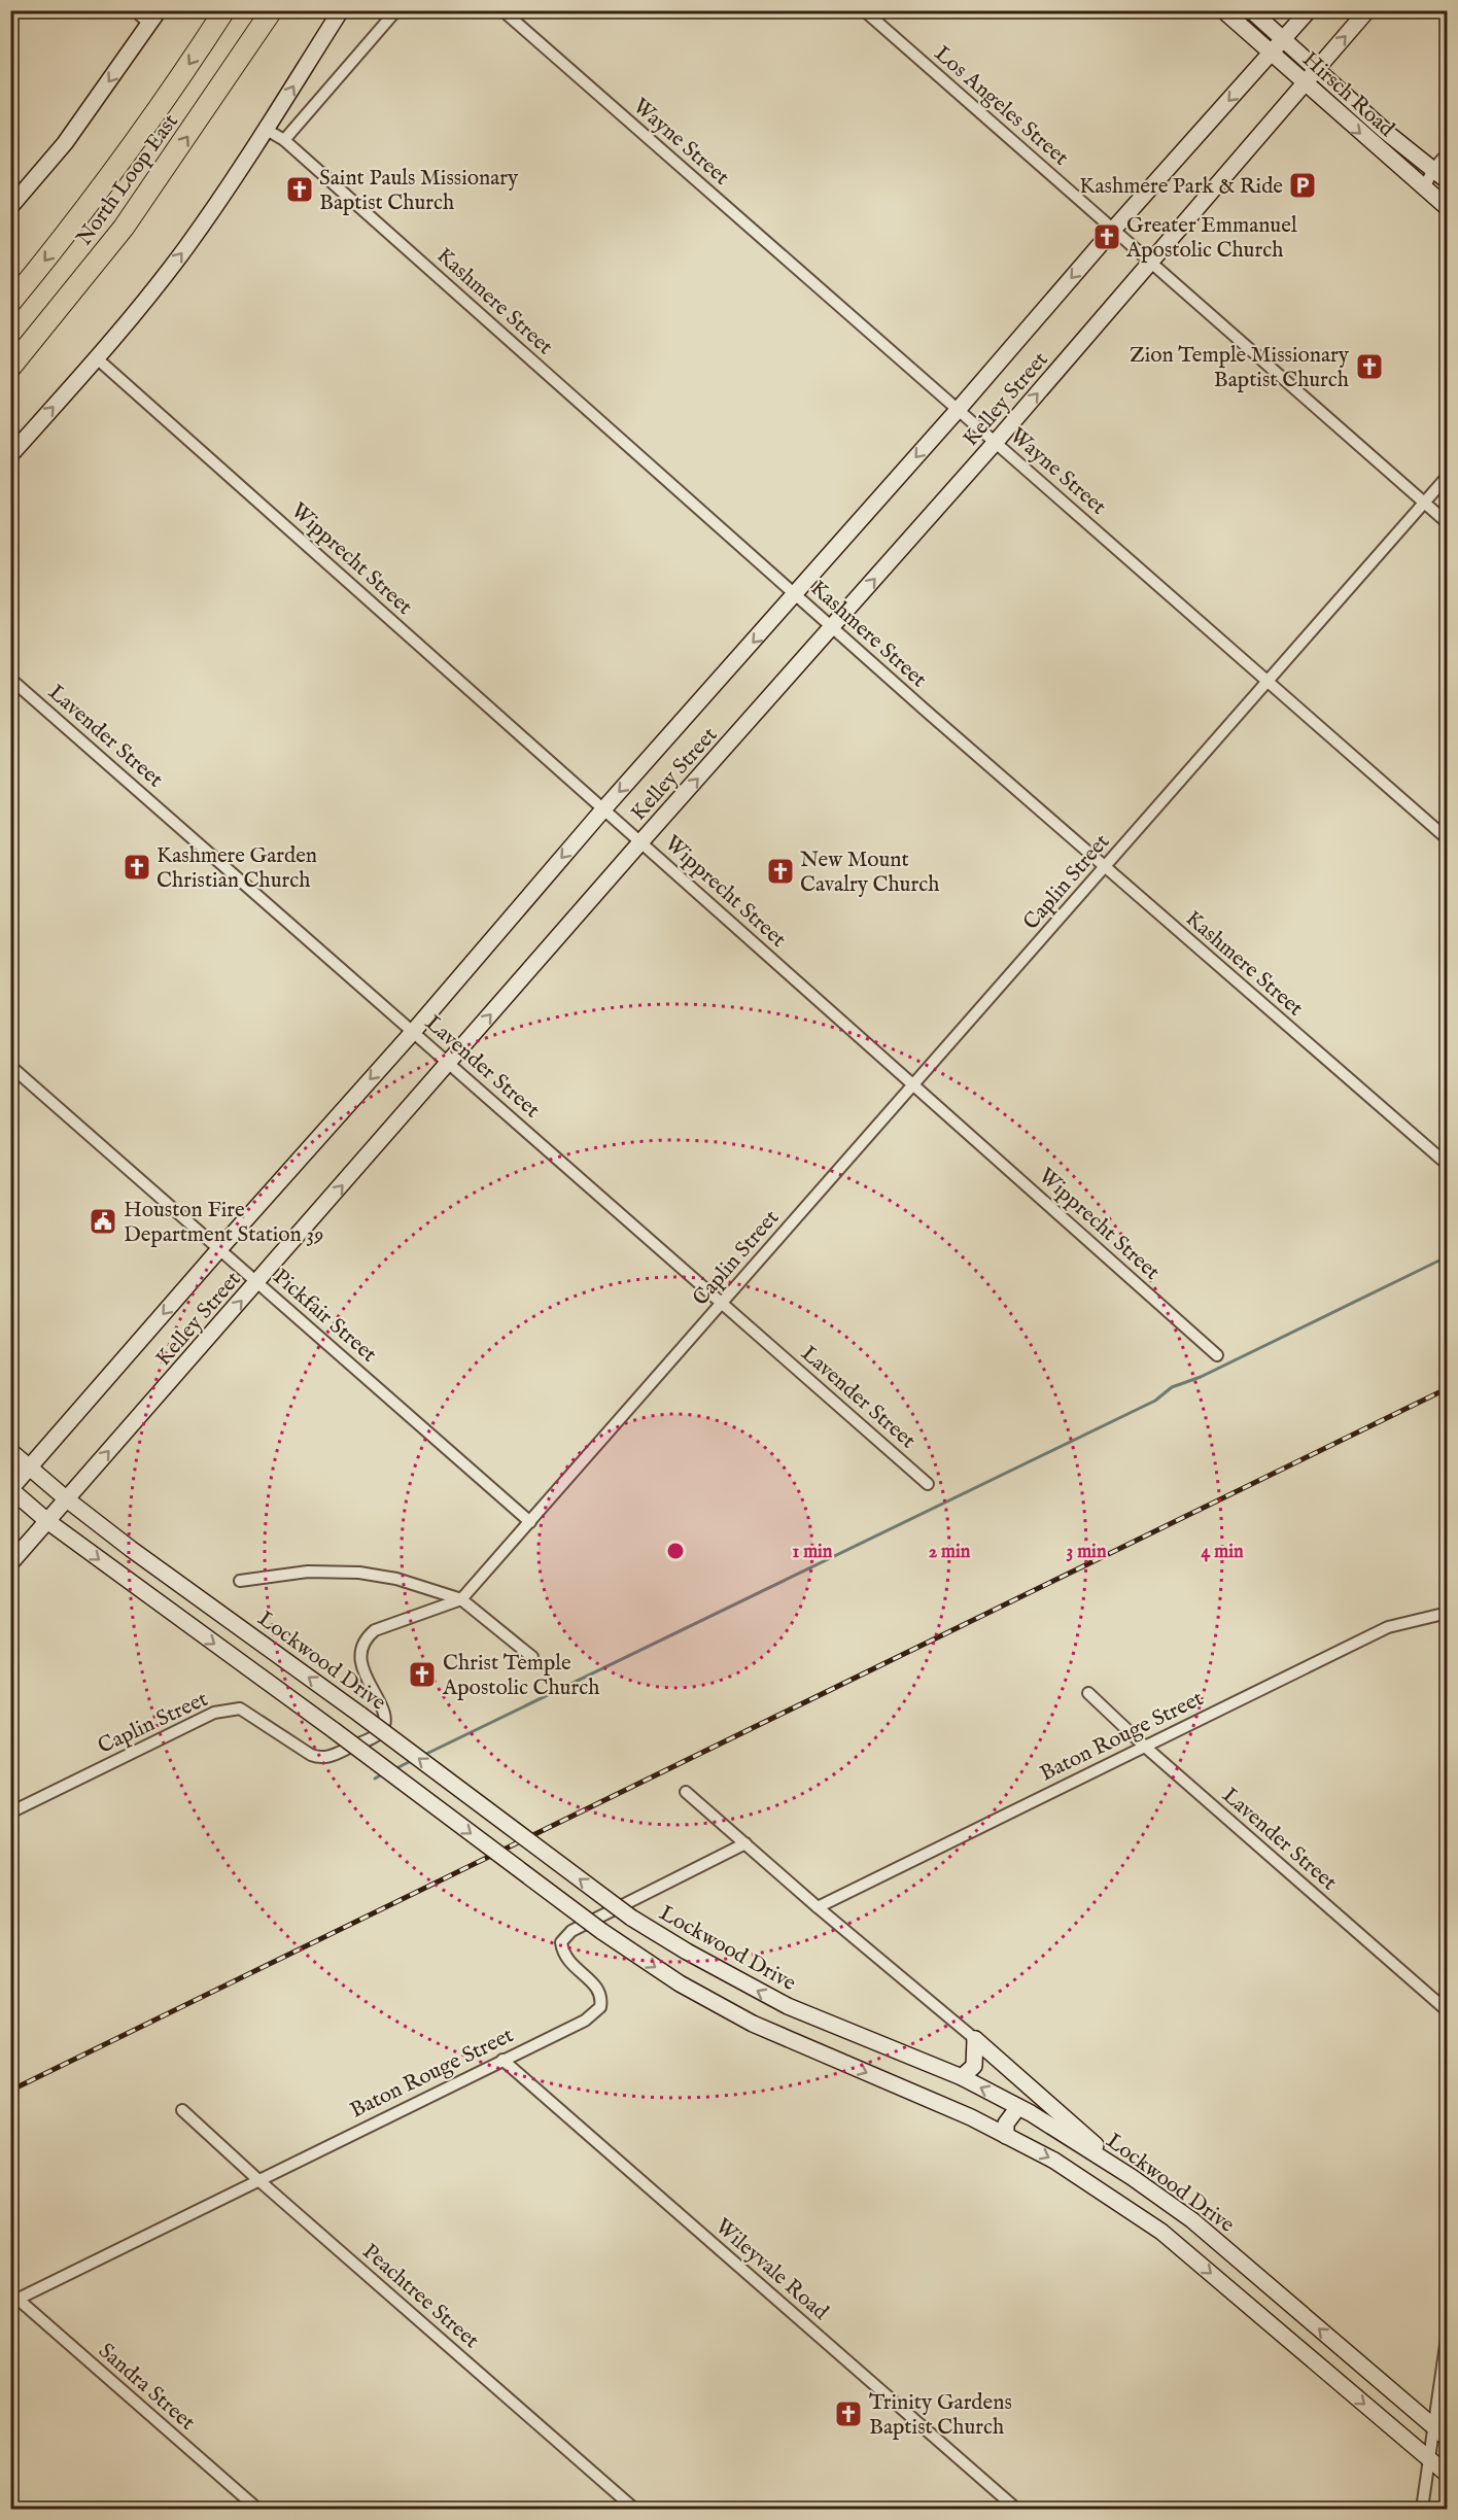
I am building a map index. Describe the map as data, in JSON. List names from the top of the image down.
{
  "streets": {
    "highway": ["North Loop East"],
    "main road": ["Hirsch Road", "Kelley Street", "Lockwood Drive"],
    "street": [
      "Los Angeles Street",
      "Wayne Street",
      "Kashmere Street",
      "Wipprecht Street",
      "Lavender Street",
      "Caplin Street",
      "Pickfair Street",
      "Baton Rouge Street",
      "Wileyvale Road",
      "Peachtree Street",
      "Sandra Street"
    ]
  },
  "crossings": [
    ["Hirsch Road", "Kelley Street"],
    ["Los Angeles Street", "Kelley Street"],
    ["Los Angeles Street", "Caplin Street"],
    ["Wayne Street", "Kelley Street"],
    ["Wayne Street", "Caplin Street"],
    ["Kashmere Street", "Kelley Street"],
    ["Kashmere Street", "Caplin Street"],
    ["Kelley Street", "Wipprecht Street"],
    ["Kelley Street", "Lavender Street"],
    ["Kelley Street", "Pickfair Street"],
    ["Kelley Street", "Lockwood Drive"],
    ["Wipprecht Street", "Caplin Street"],
    ["Lavender Street", "Caplin Street"],
    ["Lavender Street", "Baton Rouge Street"],
    ["Caplin Street", "Pickfair Street"],
    ["Caplin Street", "Lockwood Drive"],
    ["Baton Rouge Street", "Wileyvale Road"],
    ["Baton Rouge Street", "Peachtree Street"],
    ["Baton Rouge Street", "Sandra Street"]
  ],
  "places": {
    "parking": ["Kashmere Park & Ride"],
    "church": [
      "Saint Pauls Missionary Baptist Church",
      "Greater Emmanuel Apostolic Church",
      "Zion Temple Missionary Baptist Church",
      "Kashmere Garden Christian Church",
      "New Mount Cavalry Church",
      "Christ Temple Apostolic Church",
      "Trinity Gardens Baptist Church"
    ],
    "public building": ["Houston Fire Department Station 39"]
  },
  "rings": [
    "1 min",
    "2 min",
    "3 min",
    "4 min"
  ]
}
